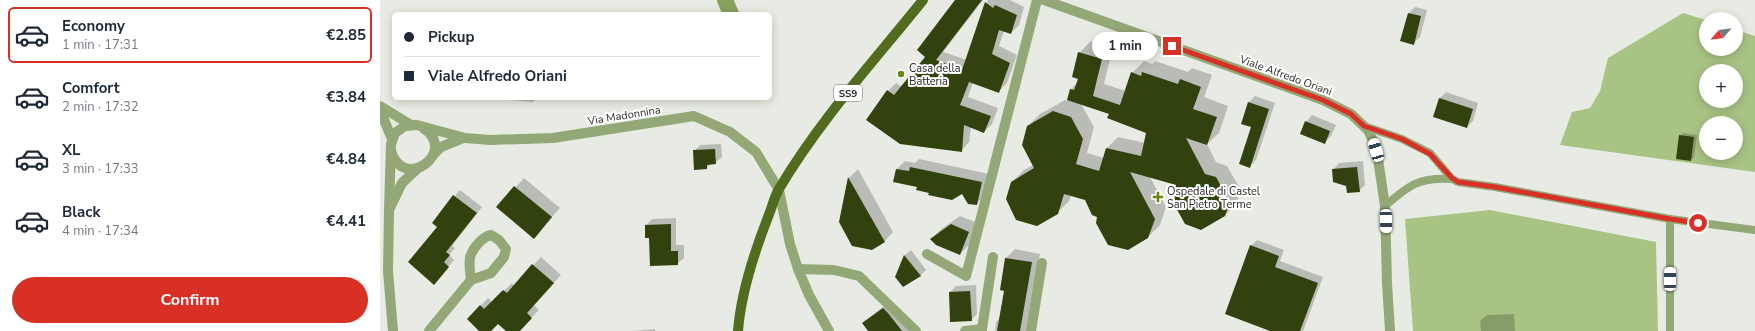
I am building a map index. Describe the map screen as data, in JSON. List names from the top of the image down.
{
  "streets": {
    "main road": ["SS9"],
    "street": ["Viale Alfredo Oriani", "Via Madonnina"]
  },
  "crossings": [
    ["SS9", "Via Madonnina"]
  ],
  "places": {
    "other": ["Casa della Batteria"],
    "health": ["Ospedale di Castel San Pietro Terme"]
  },
  "north": "bottom left",
  "page": {
    "list": [
      {
        "name": "Economy",
        "note": "1 min · 17:31",
        "value": "€2.85"
      },
      {
        "name": "Comfort",
        "note": "2 min · 17:32",
        "value": "€3.84"
      },
      {
        "name": "XL",
        "note": "3 min · 17:33",
        "value": "€4.84"
      },
      {
        "name": "Black",
        "note": "4 min · 17:34",
        "value": "€4.41"
      }
    ],
    "map_buttons": ["+", "−"],
    "banner": ["Pickup", "Viale Alfredo Oriani"],
    "bubble": "1 min",
    "buttons": "Confirm"
  }
}
